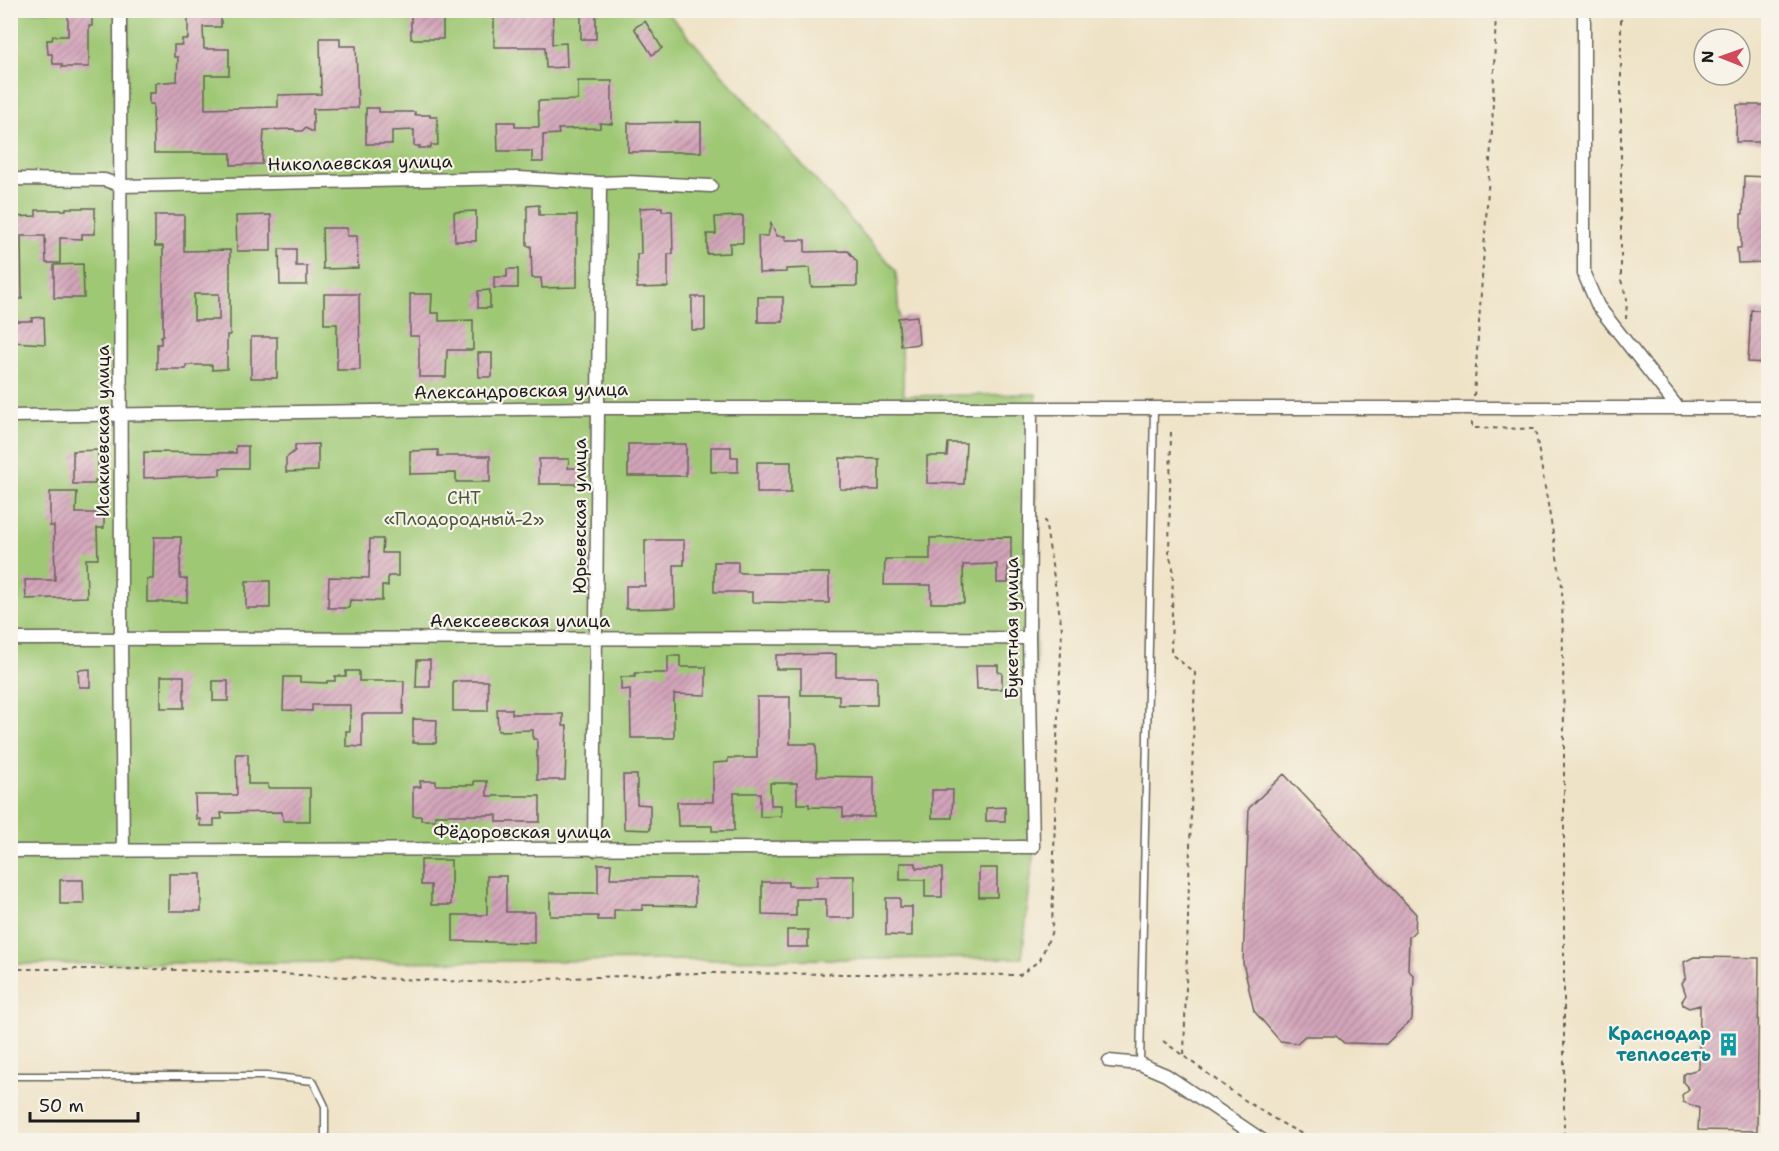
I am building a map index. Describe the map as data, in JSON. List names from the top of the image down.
{
  "streets": {
    "street": [
      "Николаевская улица",
      "Александровская улица",
      "Исакиевская улица",
      "Юрьевская улица",
      "Алексеевская улица",
      "Букетная улица",
      "Фёдоровская улица"
    ]
  },
  "crossings": [
    ["Николаевская улица", "Исакиевская улица"],
    ["Николаевская улица", "Юрьевская улица"],
    ["Александровская улица", "Исакиевская улица"],
    ["Александровская улица", "Юрьевская улица"],
    ["Александровская улица", "Букетная улица"],
    ["Исакиевская улица", "Алексеевская улица"],
    ["Исакиевская улица", "Фёдоровская улица"],
    ["Юрьевская улица", "Алексеевская улица"],
    ["Юрьевская улица", "Фёдоровская улица"],
    ["Алексеевская улица", "Букетная улица"],
    ["Букетная улица", "Фёдоровская улица"]
  ],
  "parks": ["СНТ «Плодородный-2»"],
  "places": {
    "building": ["Краснодар теплосеть"]
  },
  "scale_bar": "50 m",
  "north": "left"
}
